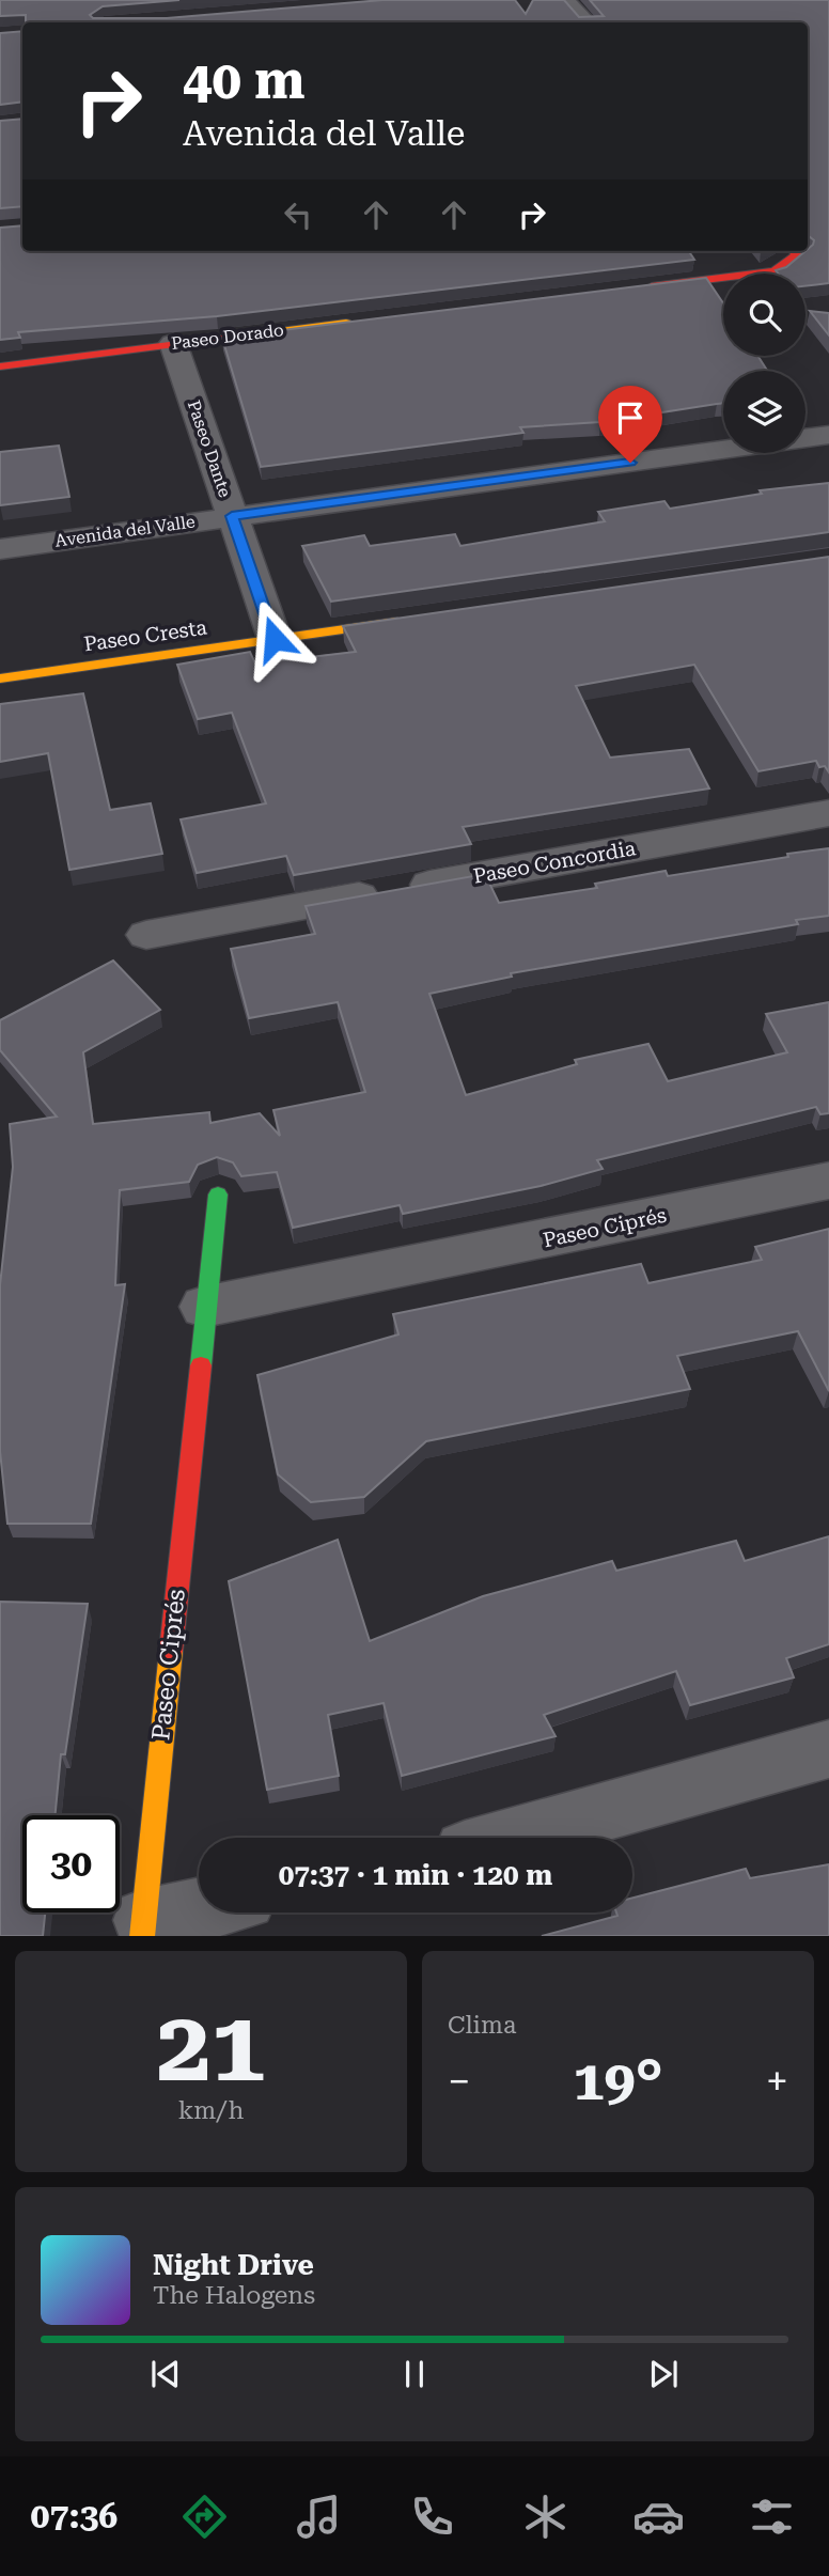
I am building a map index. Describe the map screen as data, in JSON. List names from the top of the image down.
{
  "streets": {
    "street": [
      "Paseo Dorado",
      "Paseo Dante",
      "Avenida del Valle",
      "Paseo Cresta",
      "Paseo Concordia",
      "Paseo Ciprés"
    ]
  },
  "crossings": [
    ["Paseo Dorado", "Paseo Dante"],
    ["Paseo Dante", "Avenida del Valle"],
    ["Paseo Dante", "Paseo Cresta"]
  ],
  "page": {
    "turn": ["40 m", "Avenida del Valle"],
    "limit": "30",
    "trip": "07:37 · 1 min · 120 m",
    "tile": [
      ["21", "km/h"],
      "Clima"
    ],
    "heat": ["−", "19°", "+"],
    "song": ["Night Drive", "The Halogens"],
    "tabs": "07:36"
  }
}
